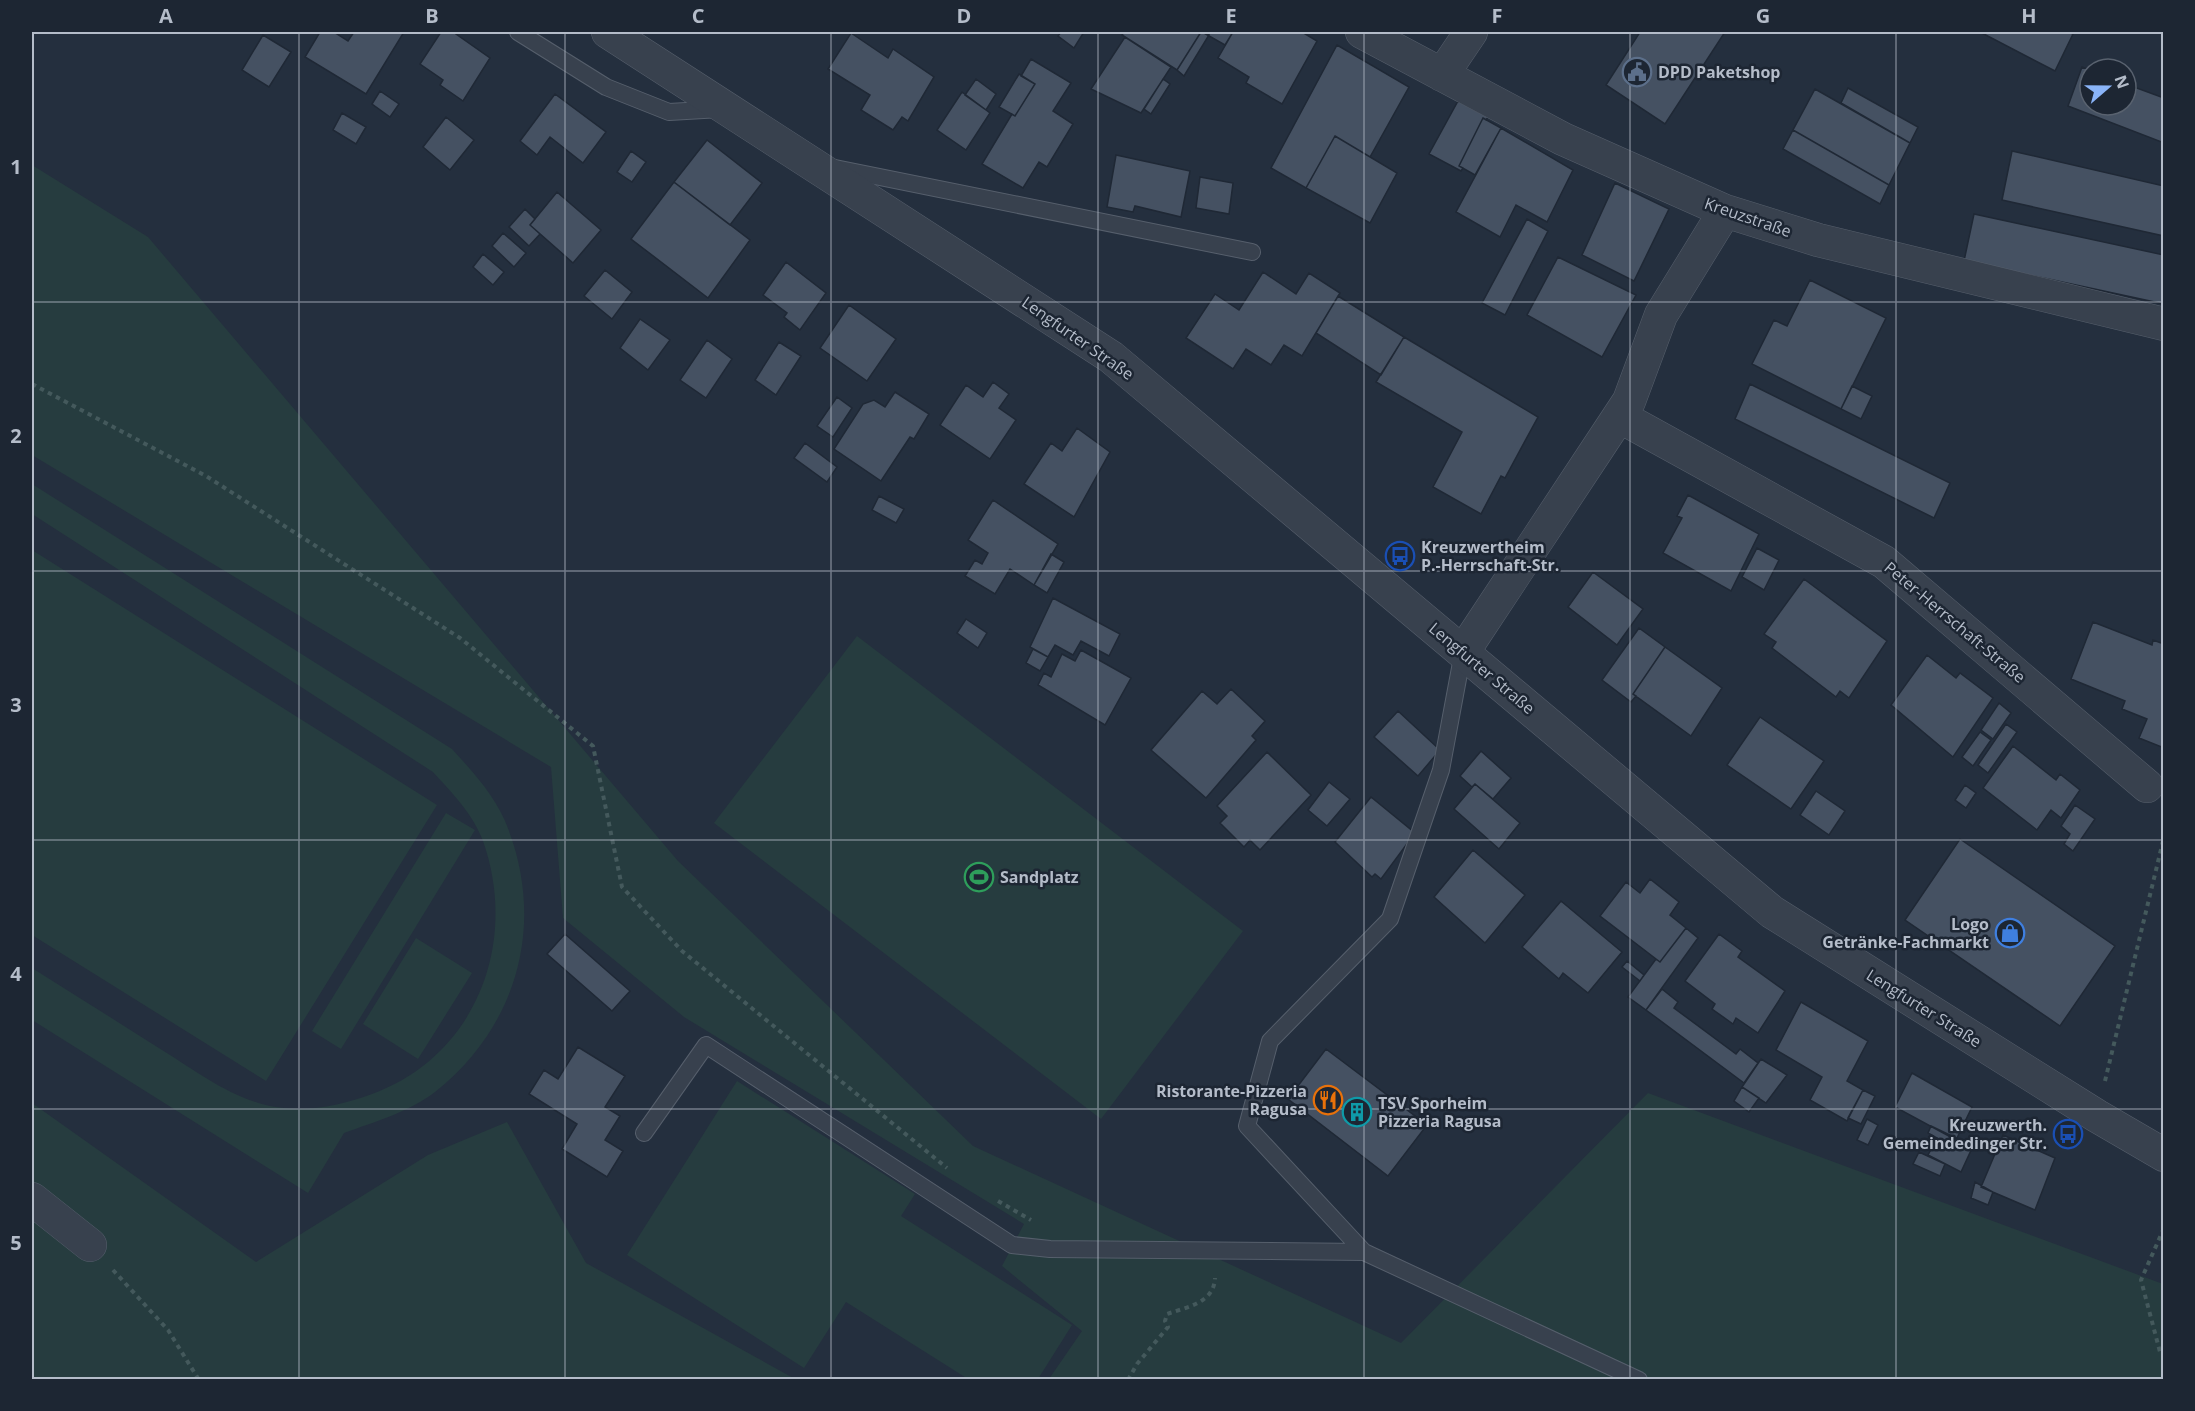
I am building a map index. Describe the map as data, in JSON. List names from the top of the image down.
{
  "streets": {
    "street": ["Kreuzstraße", "Lengfurter Straße", "Peter-Herrschaft-Straße"]
  },
  "places": {
    "public building": ["DPD Paketshop"],
    "bus stop": ["Kreuzwertheim P.-Herrschaft-Str.", "Kreuzwerth. Gemeindedinger Str."],
    "sports": ["Sandplatz"],
    "shop": ["Logo Getränke-Fachmarkt"],
    "restaurant": ["Ristorante-Pizzeria Ragusa"],
    "building": ["TSV Sporheim Pizzeria Ragusa"]
  },
  "north": "right",
  "grid": {
    "columns": [
      "A",
      "B",
      "C",
      "D",
      "E",
      "F",
      "G",
      "H"
    ],
    "rows": [
      "1",
      "2",
      "3",
      "4",
      "5"
    ]
  }
}
